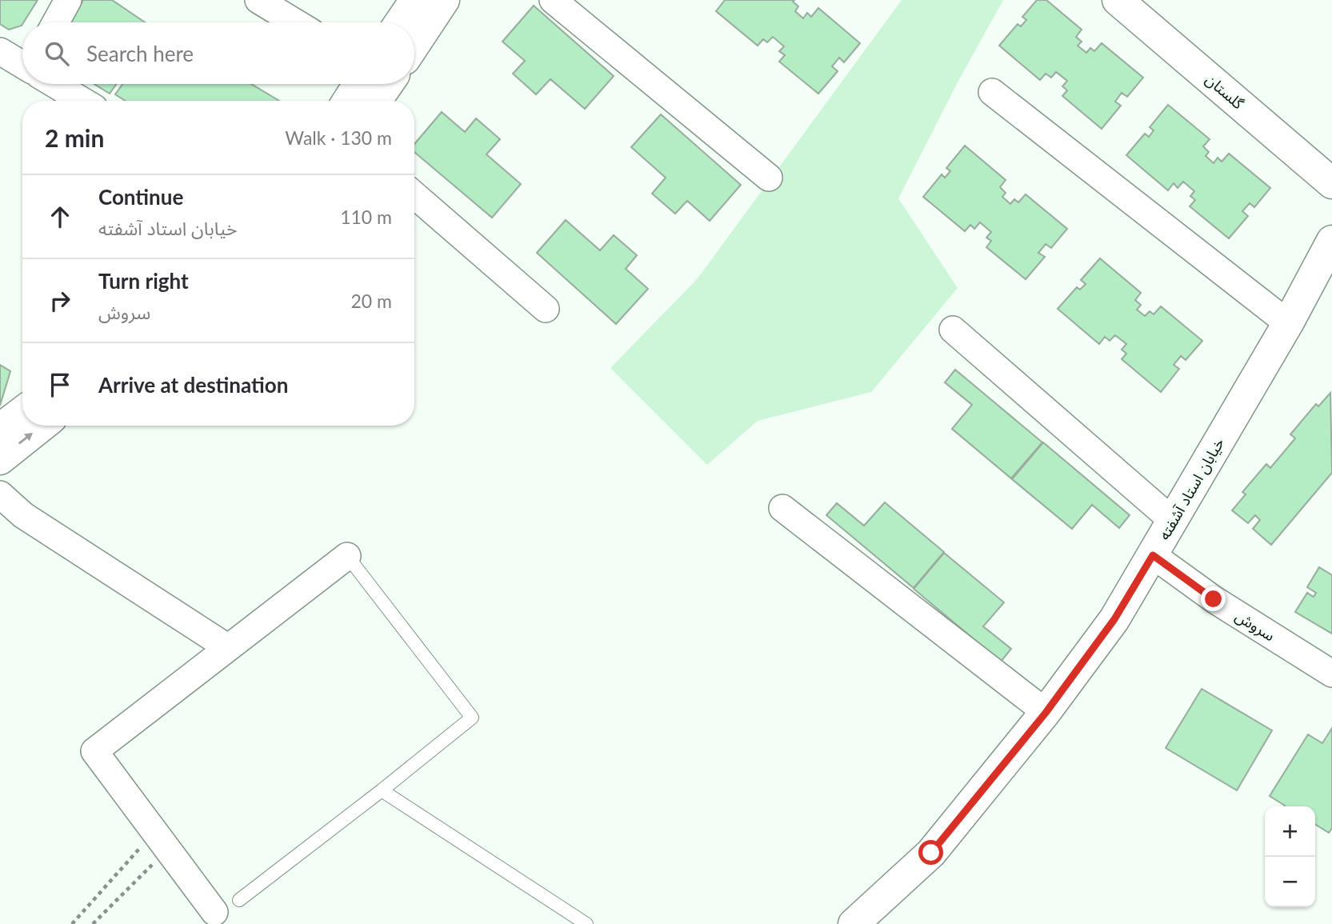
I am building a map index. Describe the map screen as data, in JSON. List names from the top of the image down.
{
  "streets": {
    "street": ["گلستان", "خیابان استاد آشفته", "سروش"]
  },
  "crossings": [
    ["خیابان استاد آشفته", "سروش"]
  ],
  "page": {
    "search": "Search here",
    "heading": ["2 min", "Walk · 130 m"],
    "list": [
      ["Continue", "خیابان استاد آشفته", "110 m"],
      ["Turn right", "سروش", "20 m"],
      "Arrive at destination"
    ],
    "map_buttons": ["+", "−"]
  }
}
